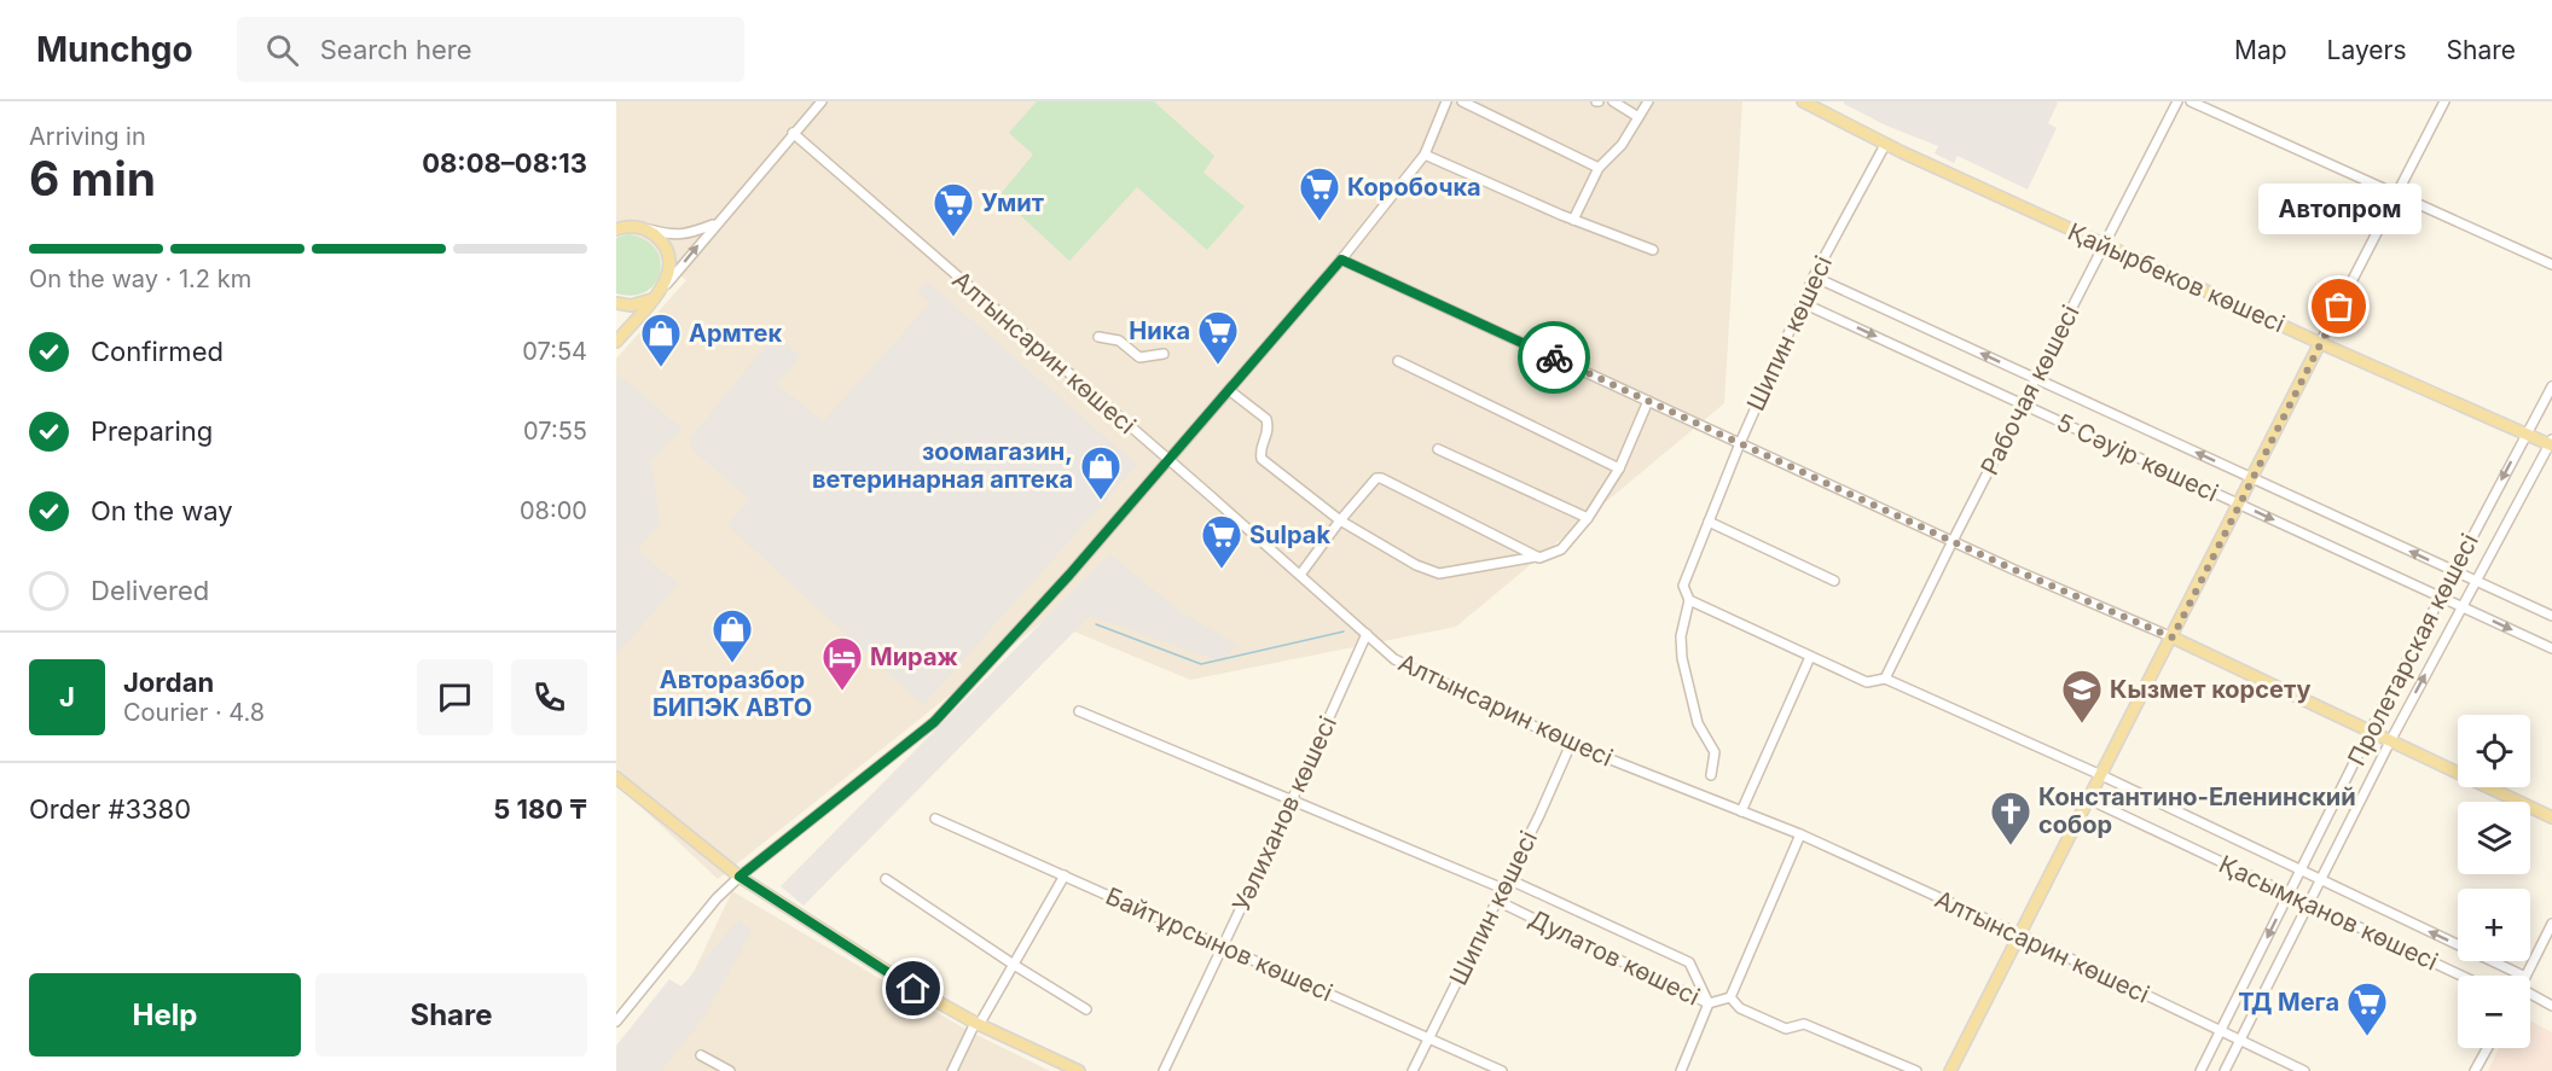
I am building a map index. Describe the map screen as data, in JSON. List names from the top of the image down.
{
  "streets": {
    "main road": ["Қайырбеков көшесі"],
    "street": [
      "Шипин көшесі",
      "Алтынсарин көшесі",
      "Рабочая көшесі",
      "5 Сәуір көшесі",
      "Пролетарская көшесі",
      "Уәлиханов көшесі",
      "Қасымқанов көшесі",
      "Байтұрсынов көшесі",
      "Дулатов көшесі"
    ]
  },
  "crossings": [
    ["Қайырбеков көшесі", "Шипин көшесі"],
    ["Қайырбеков көшесі", "Рабочая көшесі"],
    ["Қайырбеков көшесі", "Пролетарская көшесі"],
    ["Шипин көшесі", "Алтынсарин көшесі"],
    ["Шипин көшесі", "5 Сәуір көшесі"],
    ["Шипин көшесі", "Қасымқанов көшесі"],
    ["Шипин көшесі", "Байтұрсынов көшесі"],
    ["Шипин көшесі", "Дулатов көшесі"],
    ["Алтынсарин көшесі", "Пролетарская көшесі"],
    ["Алтынсарин көшесі", "Уәлиханов көшесі"],
    ["Рабочая көшесі", "5 Сәуір көшесі"],
    ["Рабочая көшесі", "Қасымқанов көшесі"],
    ["5 Сәуір көшесі", "Пролетарская көшесі"],
    ["Пролетарская көшесі", "Қасымқанов көшесі"],
    ["Уәлиханов көшесі", "Байтұрсынов көшесі"]
  ],
  "places": {
    "supermarket": [
      "Коробочка",
      "Умит",
      "Ника",
      "Sulpak",
      "ТД Мега"
    ],
    "other": ["Автопром"],
    "shop": ["Армтек", "зоомагазин, ветеринарная аптека", "Авторазбор БИПЭК АВТО"],
    "hotel": ["Мираж"],
    "school or university": ["Кызмет корсету"],
    "church": ["Константино-Еленинский собор"]
  },
  "page": {
    "header": "Munchgo",
    "search": "Search here",
    "nav": ["Map", "Layers", "Share"],
    "heading": ["6 min", "Arriving in", "08:08–08:13"],
    "panel": [
      "Jordan",
      "Courier · 4.8",
      "Order #3380",
      "5 180 ₸"
    ],
    "bubble": "Автопром",
    "bar": "On the way · 1.2 km",
    "list": [
      ["Confirmed", "07:54"],
      ["Preparing", "07:55"],
      ["On the way", "08:00"],
      "Delivered"
    ],
    "round": "J",
    "map_buttons": ["+", "−"],
    "buttons": ["Help", "Share"]
  }
}
